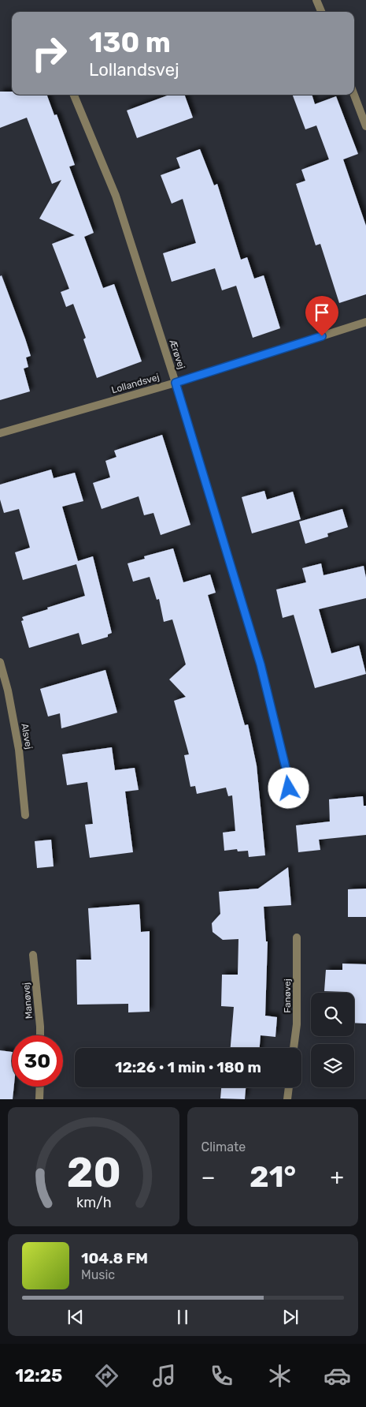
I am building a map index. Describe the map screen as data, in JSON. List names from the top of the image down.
{
  "streets": {
    "street": [
      "Ærøvej",
      "Lollandsvej",
      "Alsvej",
      "Fanøvej",
      "Manøvej"
    ]
  },
  "crossings": [
    ["Ærøvej", "Lollandsvej"]
  ],
  "page": {
    "turn": ["130 m", "Lollandsvej"],
    "limit": "30",
    "trip": "12:26 · 1 min · 180 m",
    "tile": "Climate",
    "heat": ["−", "21°", "+"],
    "song": ["104.8 FM", "Music"],
    "tabs": "12:25",
    "gauge": ["20", "km/h"]
  }
}
